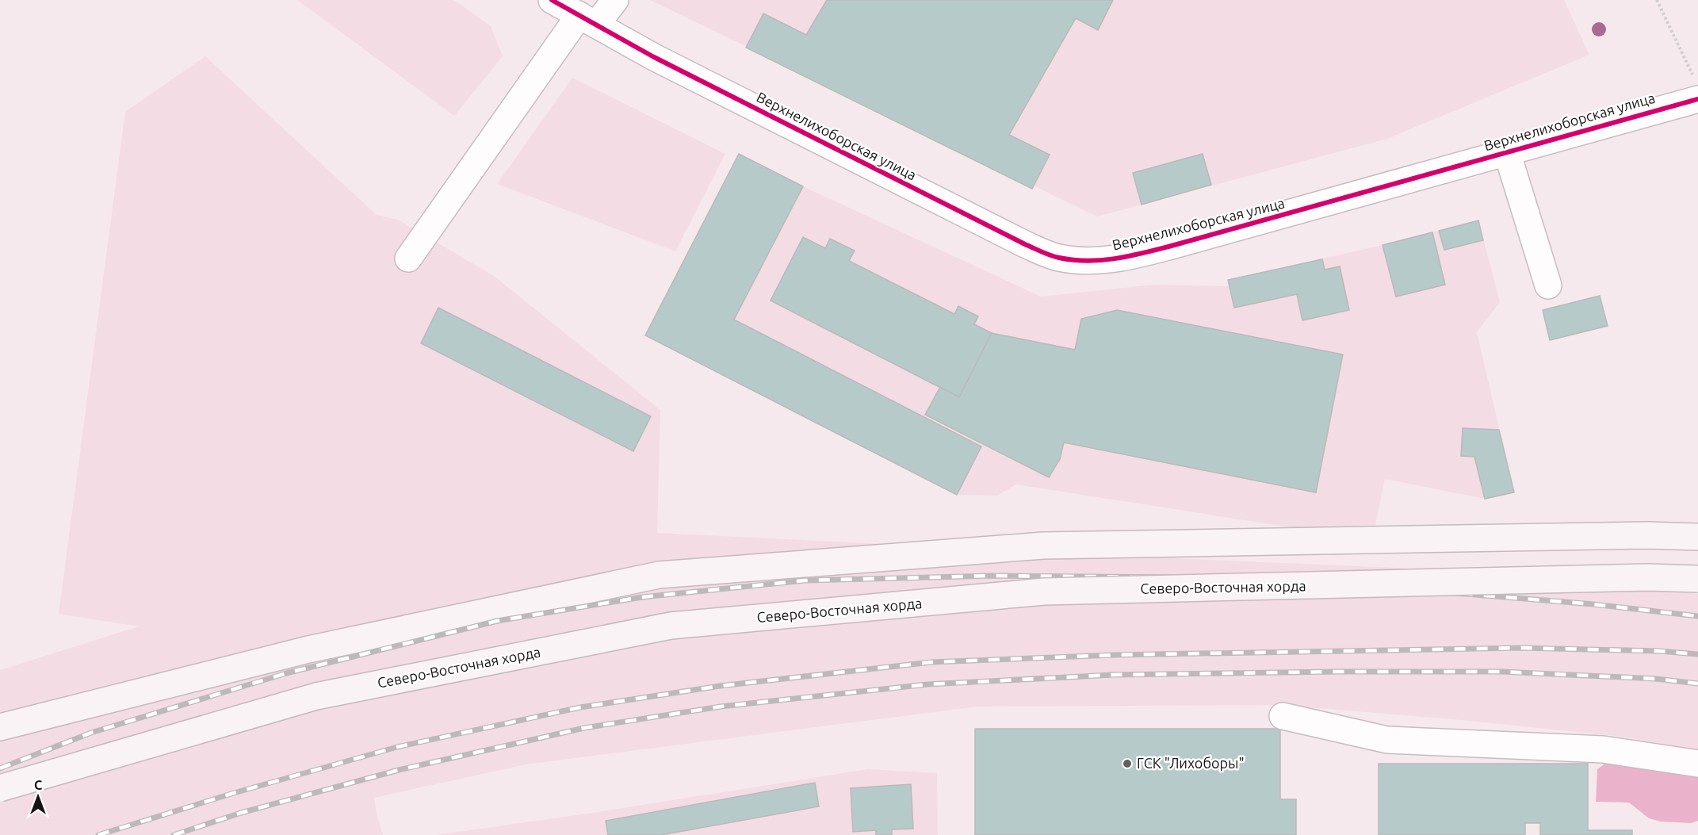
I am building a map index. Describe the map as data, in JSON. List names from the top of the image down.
{
  "streets": {
    "main road": ["Северо-Восточная хорда"],
    "street": ["Верхнелихоборская улица"]
  },
  "places": ["ГСК \"Лихоборы\""],
  "north": "top"
}
